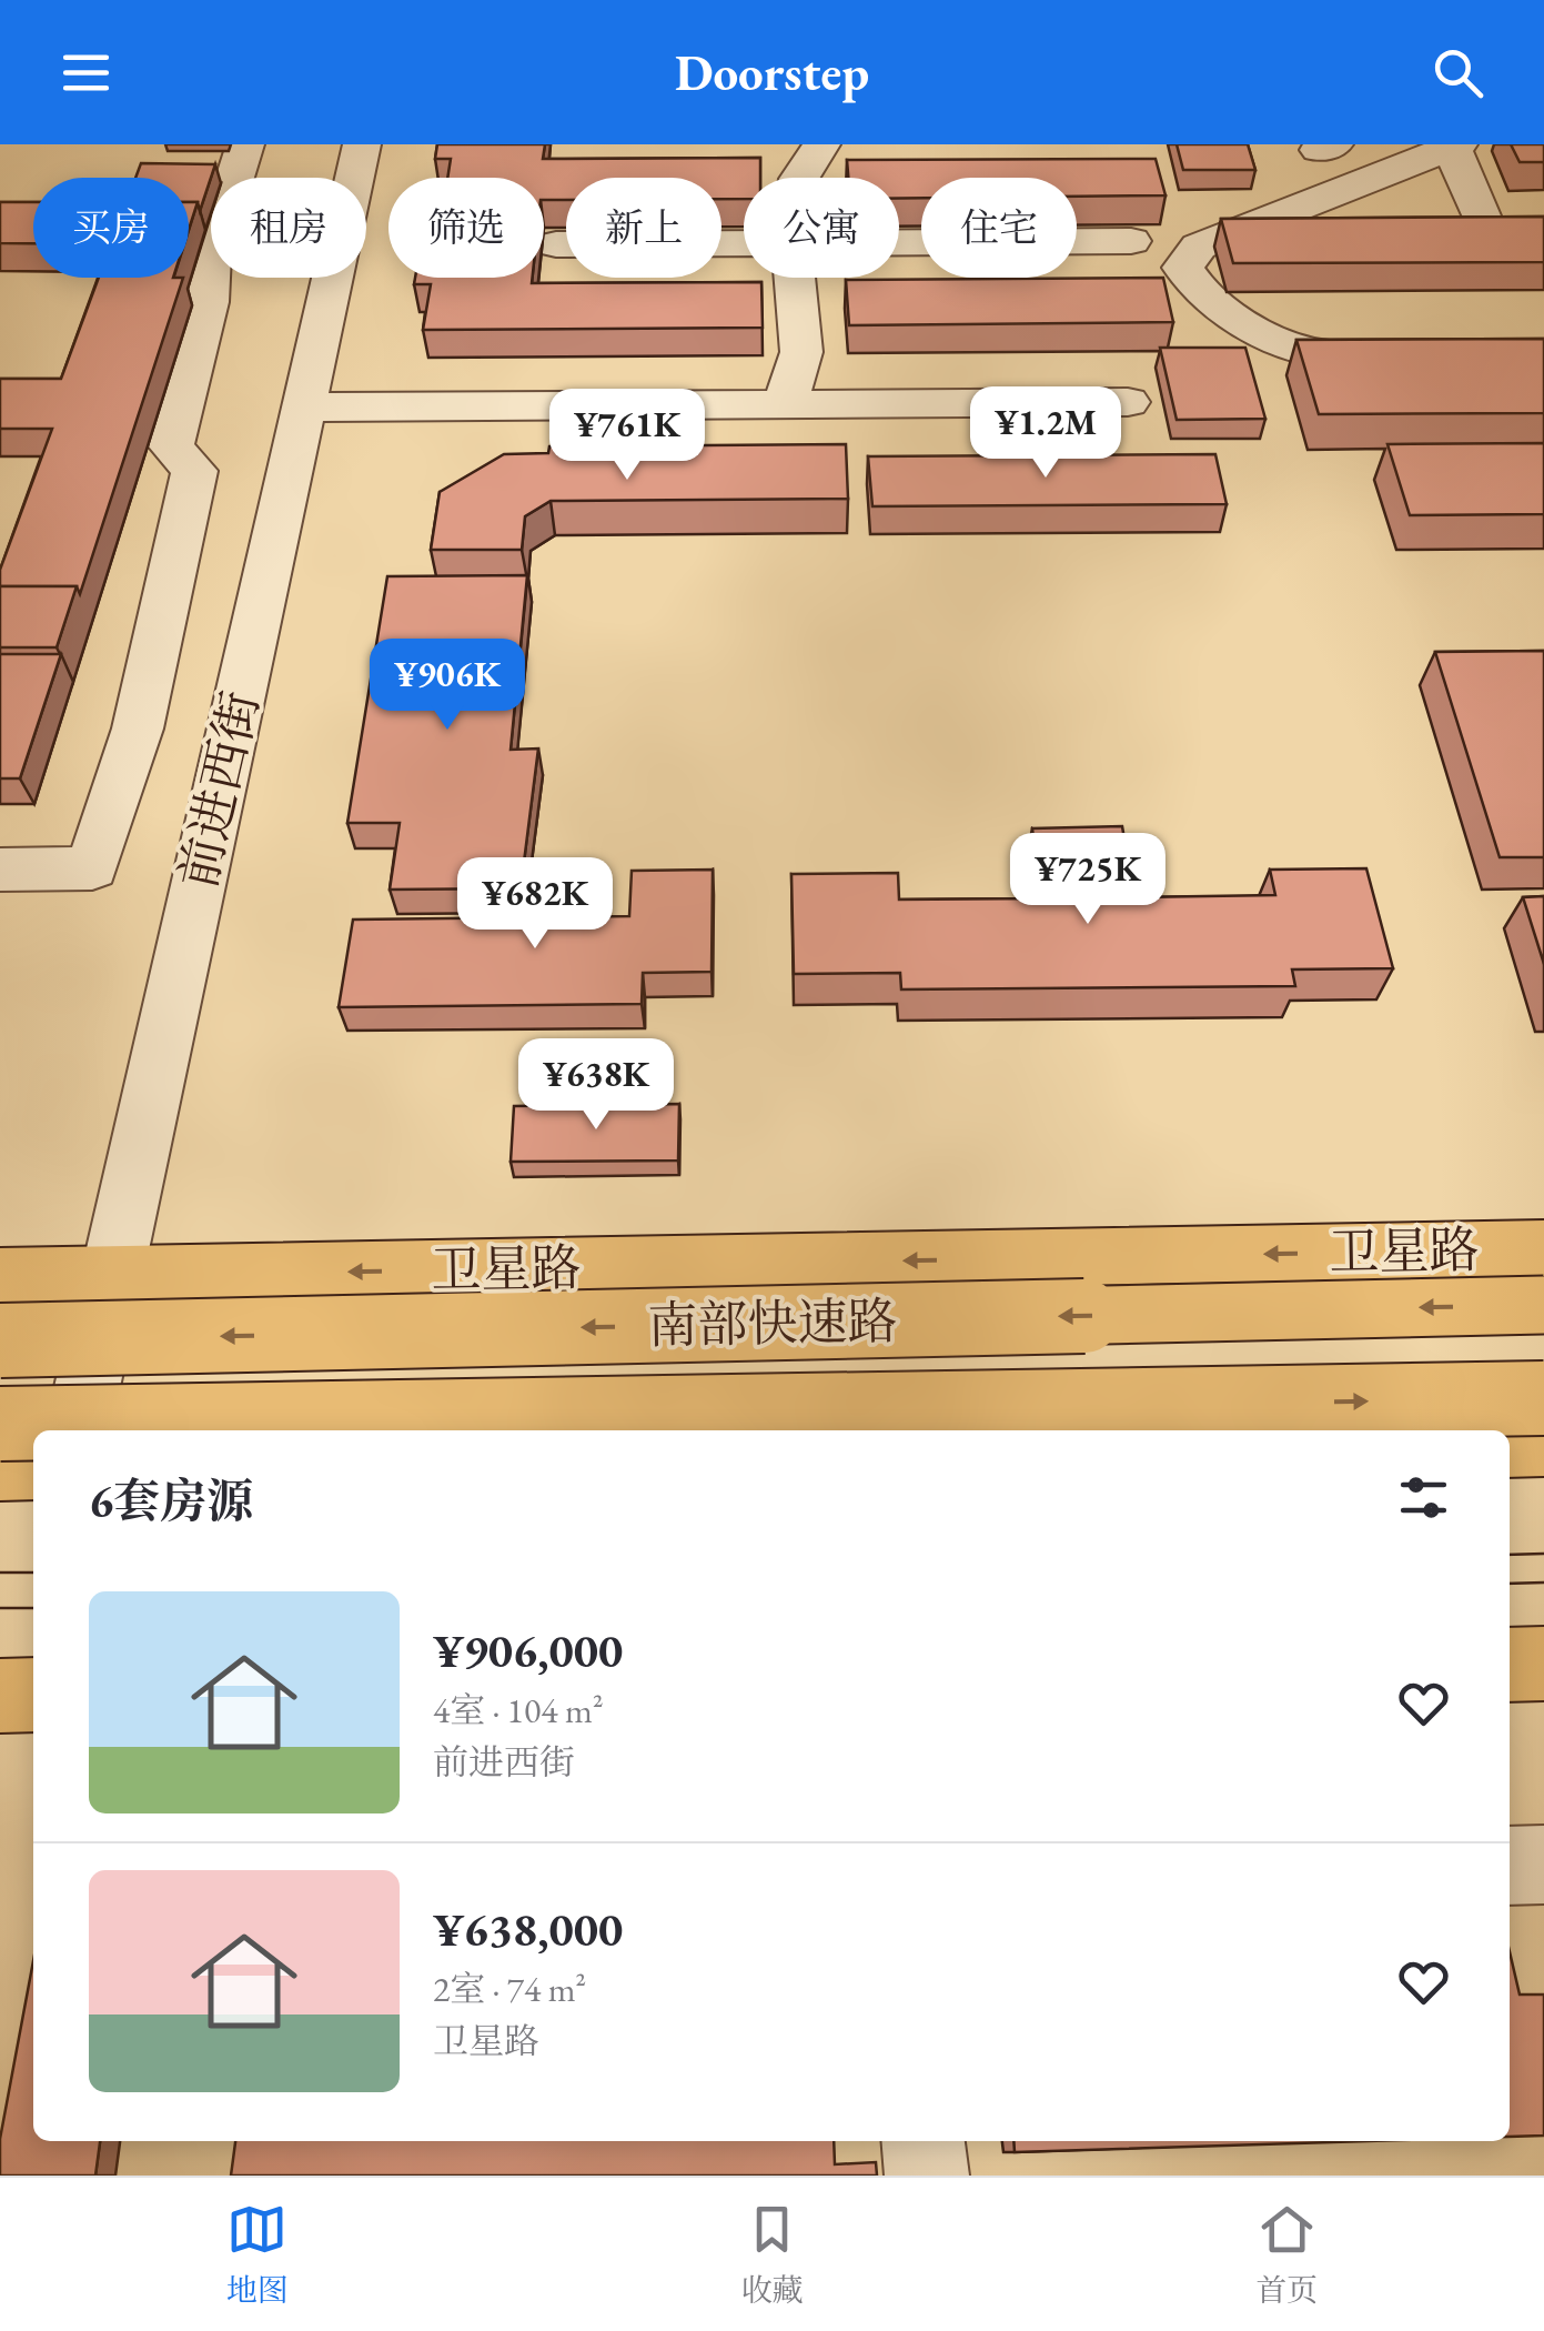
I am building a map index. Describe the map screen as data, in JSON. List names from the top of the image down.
{
  "streets": {
    "main road": ["卫星路", "南部快速路"],
    "street": ["前进西街"]
  },
  "crossings": [
    ["前进西街", "卫星路"]
  ],
  "one_way": ["卫星路"],
  "page": {
    "header": "Doorstep",
    "chip": [
      "买房",
      "租房",
      "筛选",
      "新上",
      "公寓",
      "住宅"
    ],
    "price": [
      "¥1.2M",
      "¥761K",
      "¥906K",
      "¥725K",
      "¥682K",
      "¥638K"
    ],
    "heading": "6套房源",
    "list": [
      {
        "name": "¥906,000",
        "note": "4室 · 104 m² · 前进西街"
      },
      {
        "name": "¥638,000",
        "note": "2室 · 74 m² · 卫星路"
      }
    ],
    "tabs": ["地图", "收藏", "首页"]
  }
}
